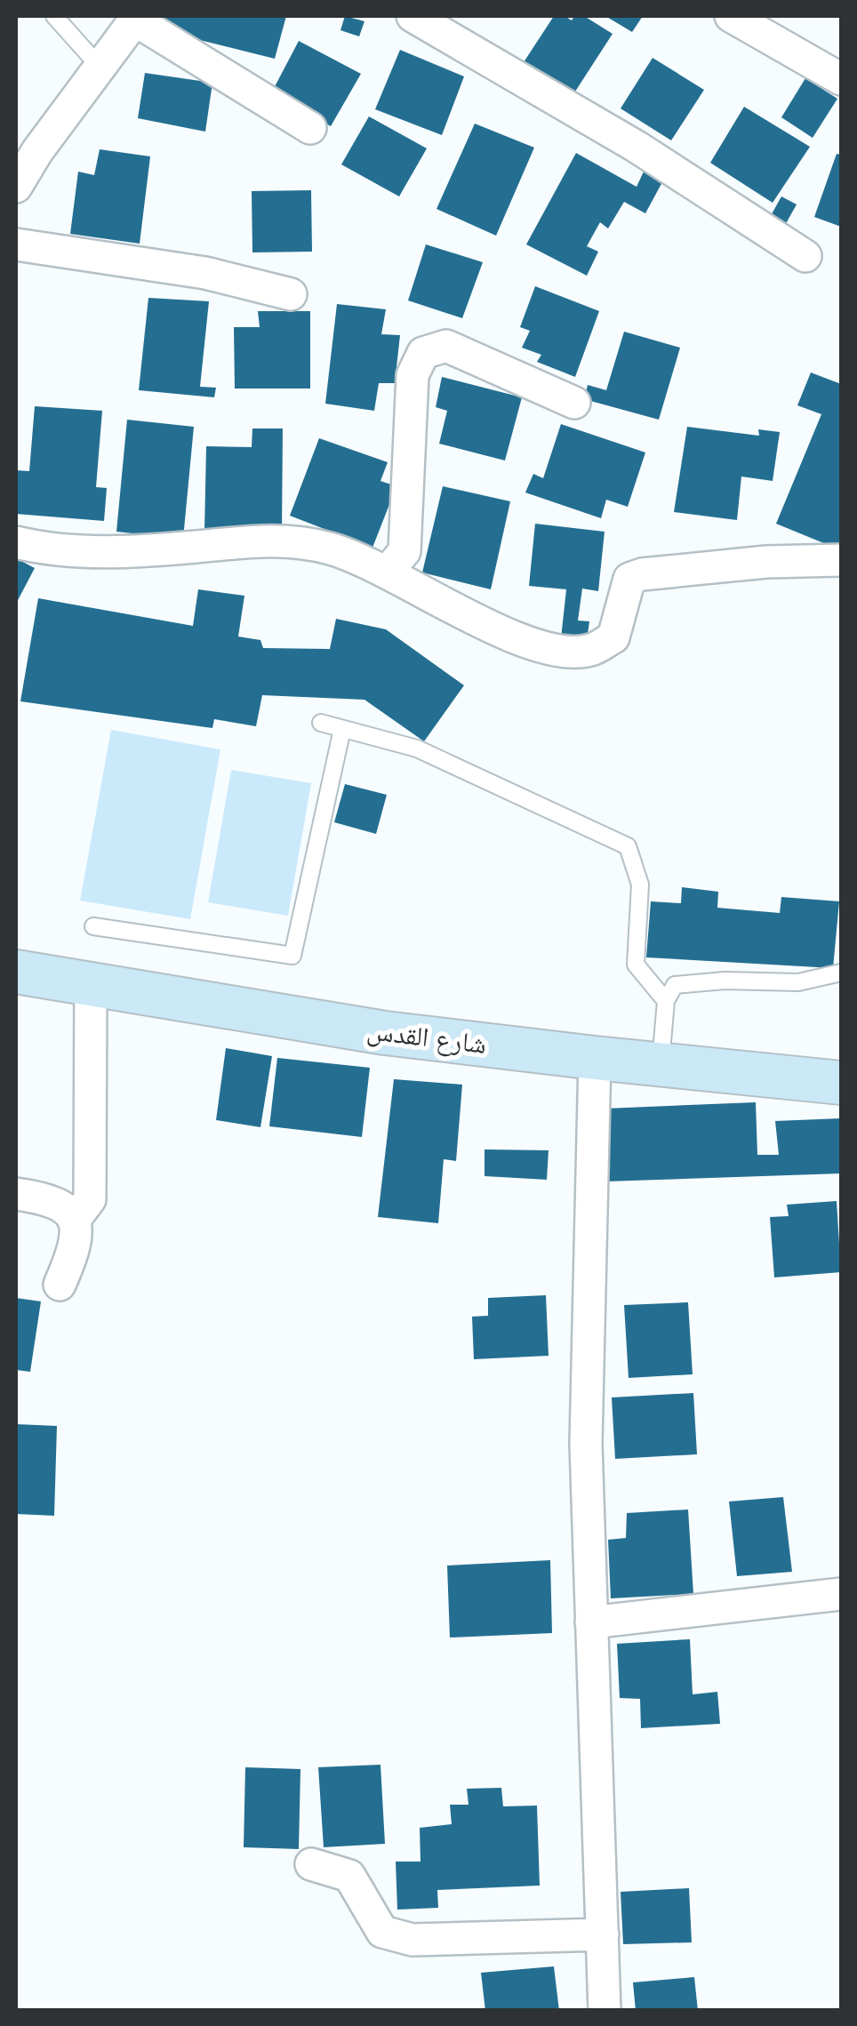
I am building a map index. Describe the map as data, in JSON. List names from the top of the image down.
{
  "streets": {
    "main road": ["شارع القدس"]
  }
}
